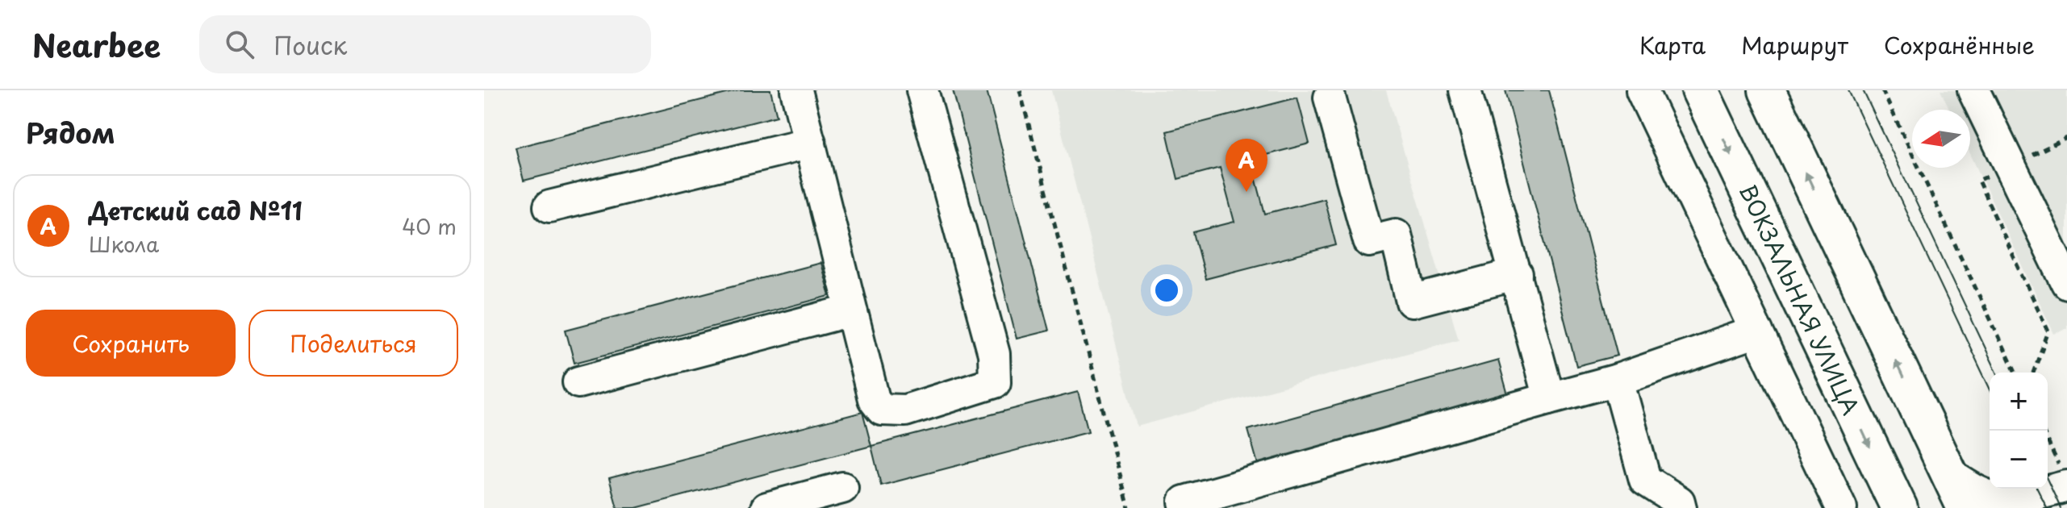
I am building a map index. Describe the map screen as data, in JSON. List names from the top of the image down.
{
  "streets": {
    "main road": ["ВОКЗАЛЬНАЯ УЛИЦА"]
  },
  "north": "left",
  "page": {
    "header": "Nearbee",
    "search": "Поиск",
    "nav": ["Карта", "Маршрут", "Сохранённые"],
    "heading": "Рядом",
    "pins": "A",
    "list": [
      {
        "mark": "A",
        "name": "Детский сад №11",
        "note": "Школа",
        "value": "40 m"
      }
    ],
    "buttons": ["Сохранить", "Поделиться"],
    "map_buttons": ["+", "−"]
  }
}
